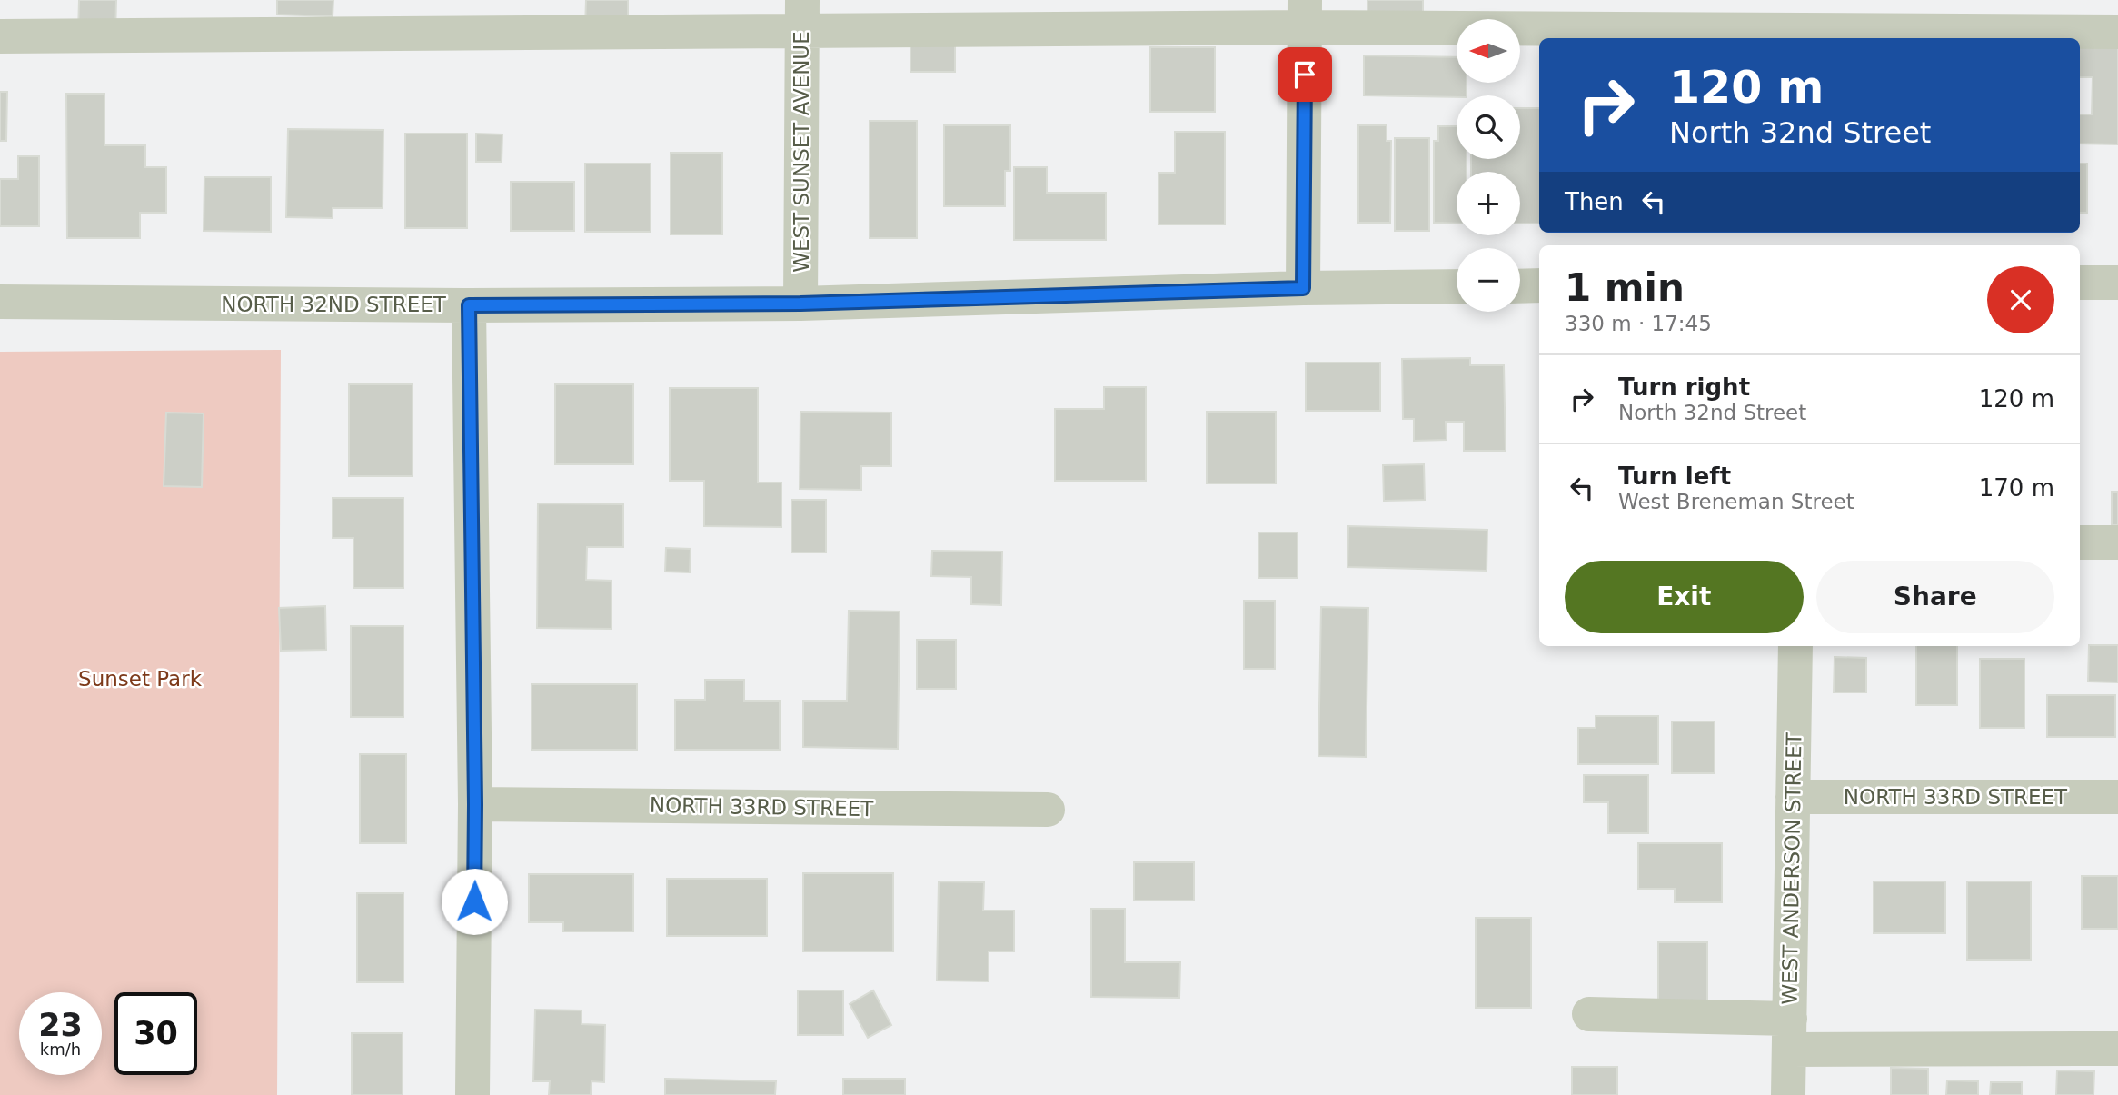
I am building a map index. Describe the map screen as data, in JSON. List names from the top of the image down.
{
  "streets": {
    "street": [
      "WEST SUNSET AVENUE",
      "NORTH 32ND STREET",
      "NORTH 33RD STREET",
      "WEST ANDERSON STREET"
    ]
  },
  "crossings": [
    ["WEST SUNSET AVENUE", "NORTH 32ND STREET"],
    ["NORTH 33RD STREET", "WEST ANDERSON STREET"]
  ],
  "parks": ["Sunset Park"],
  "north": "left",
  "page": {
    "map_buttons": ["+", "−"],
    "turn": ["120 m", "North 32nd Street"],
    "then": "Then",
    "heading": ["1 min", "330 m · 17:45"],
    "list": [
      {
        "name": "Turn right",
        "note": "North 32nd Street",
        "value": "120 m"
      },
      {
        "name": "Turn left",
        "note": "West Breneman Street",
        "value": "170 m"
      }
    ],
    "buttons": ["Exit", "Share"],
    "speed": "23 km/h",
    "limit": "30"
  }
}
